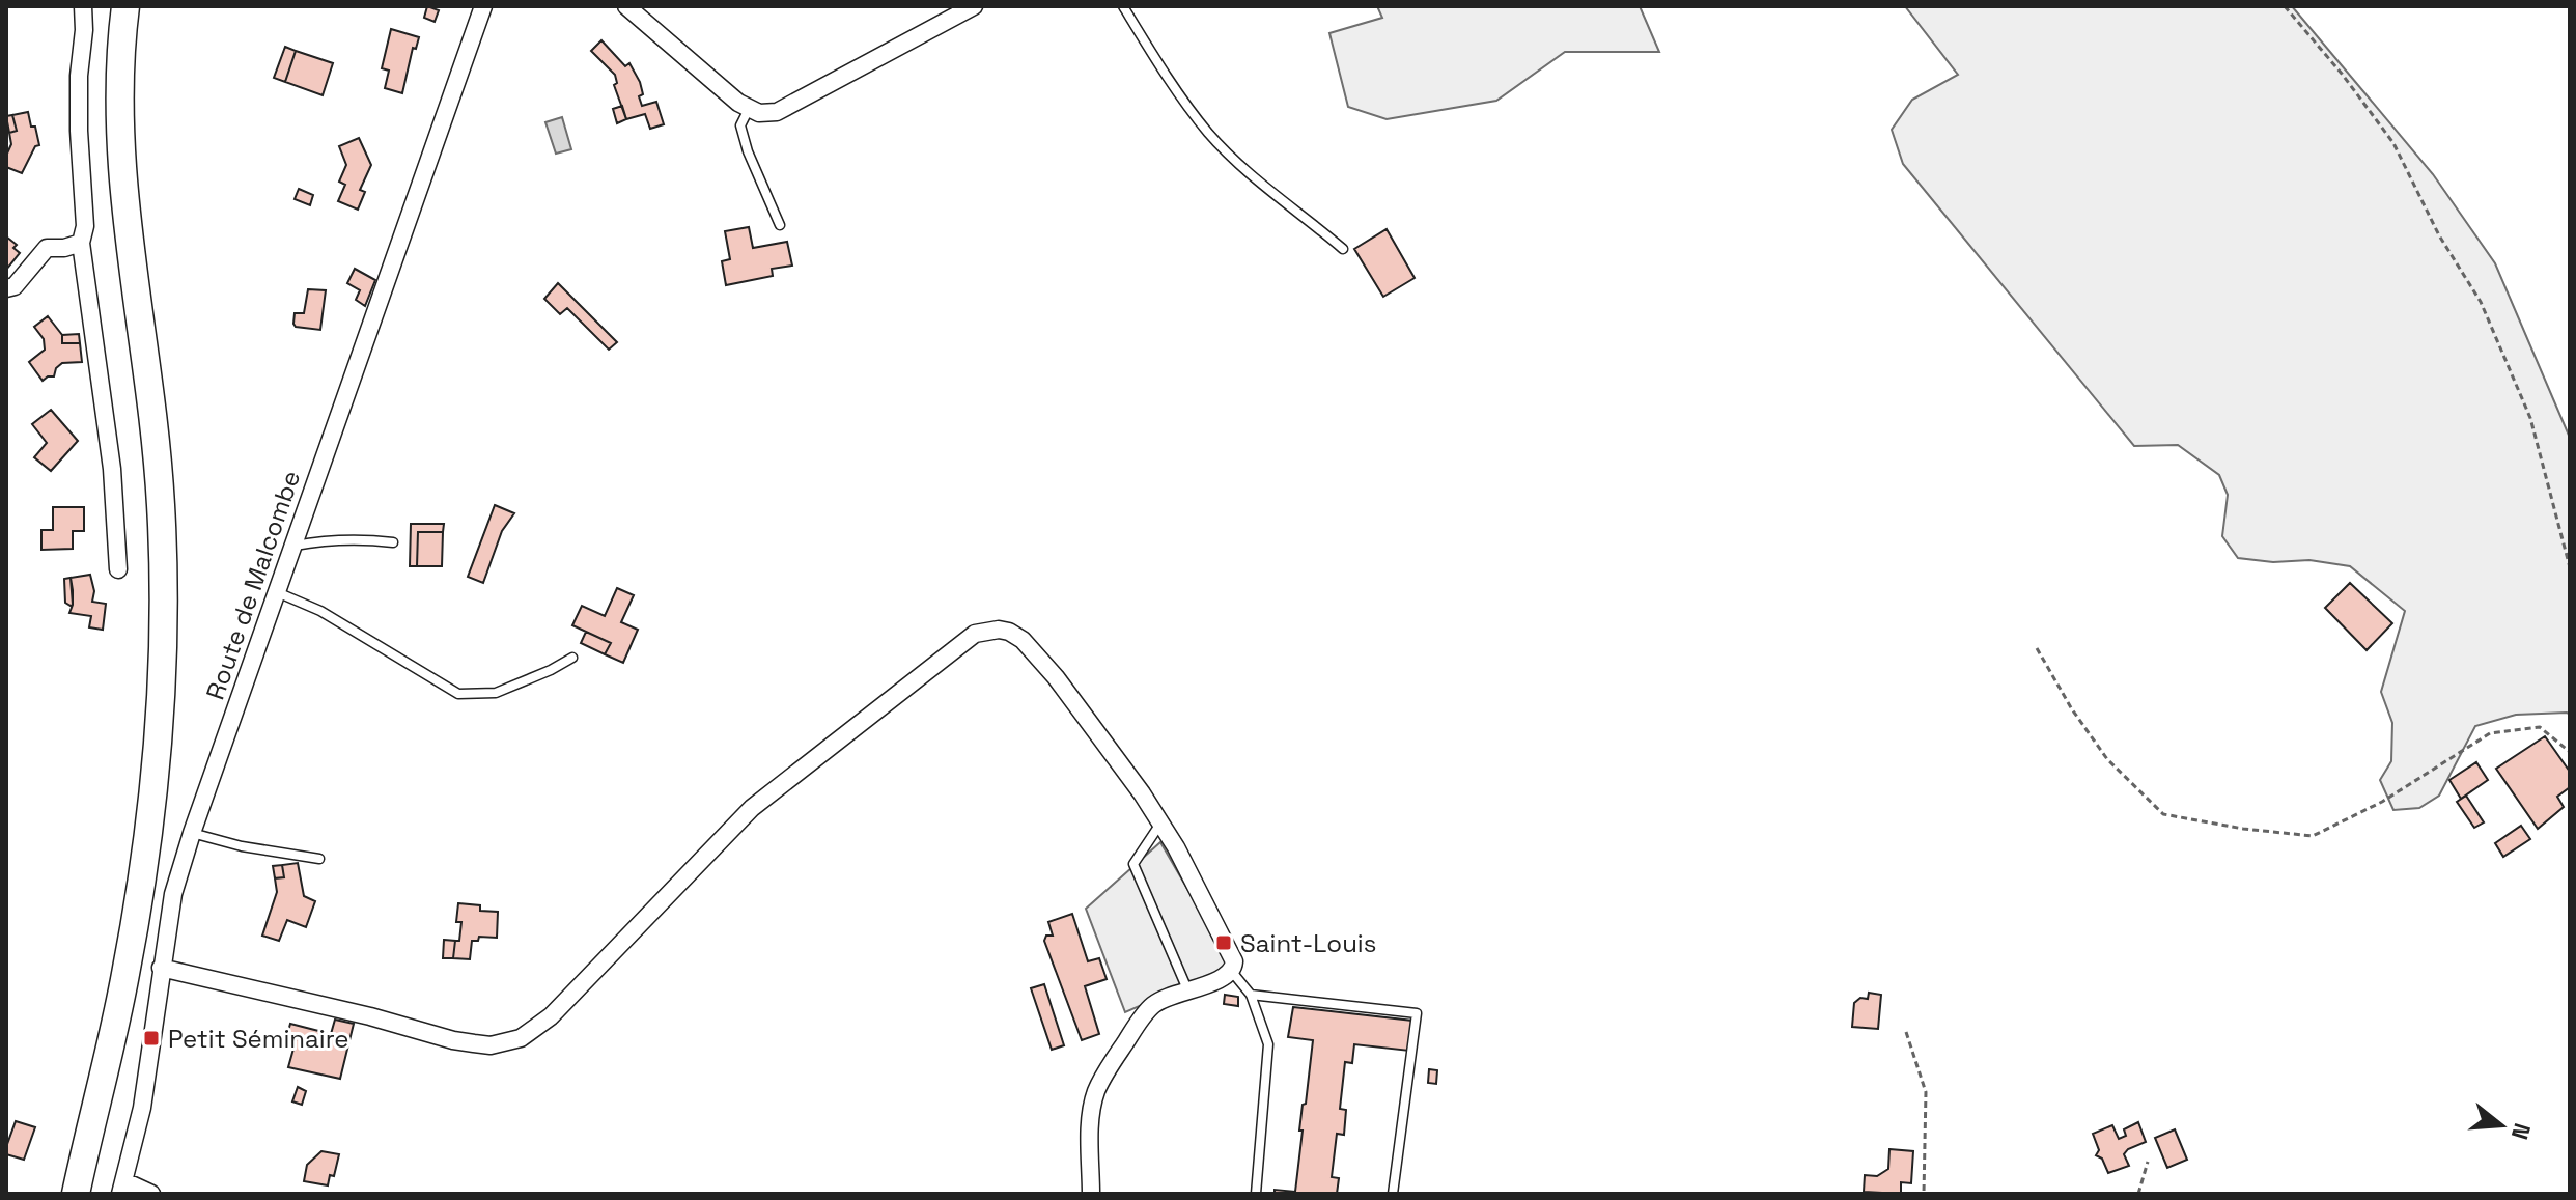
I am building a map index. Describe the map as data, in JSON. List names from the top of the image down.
{
  "streets": {
    "street": ["Route de Malcombe"]
  },
  "places": {
    "transit": ["Saint-Louis", "Petit Séminaire"]
  },
  "north": "right"
}
